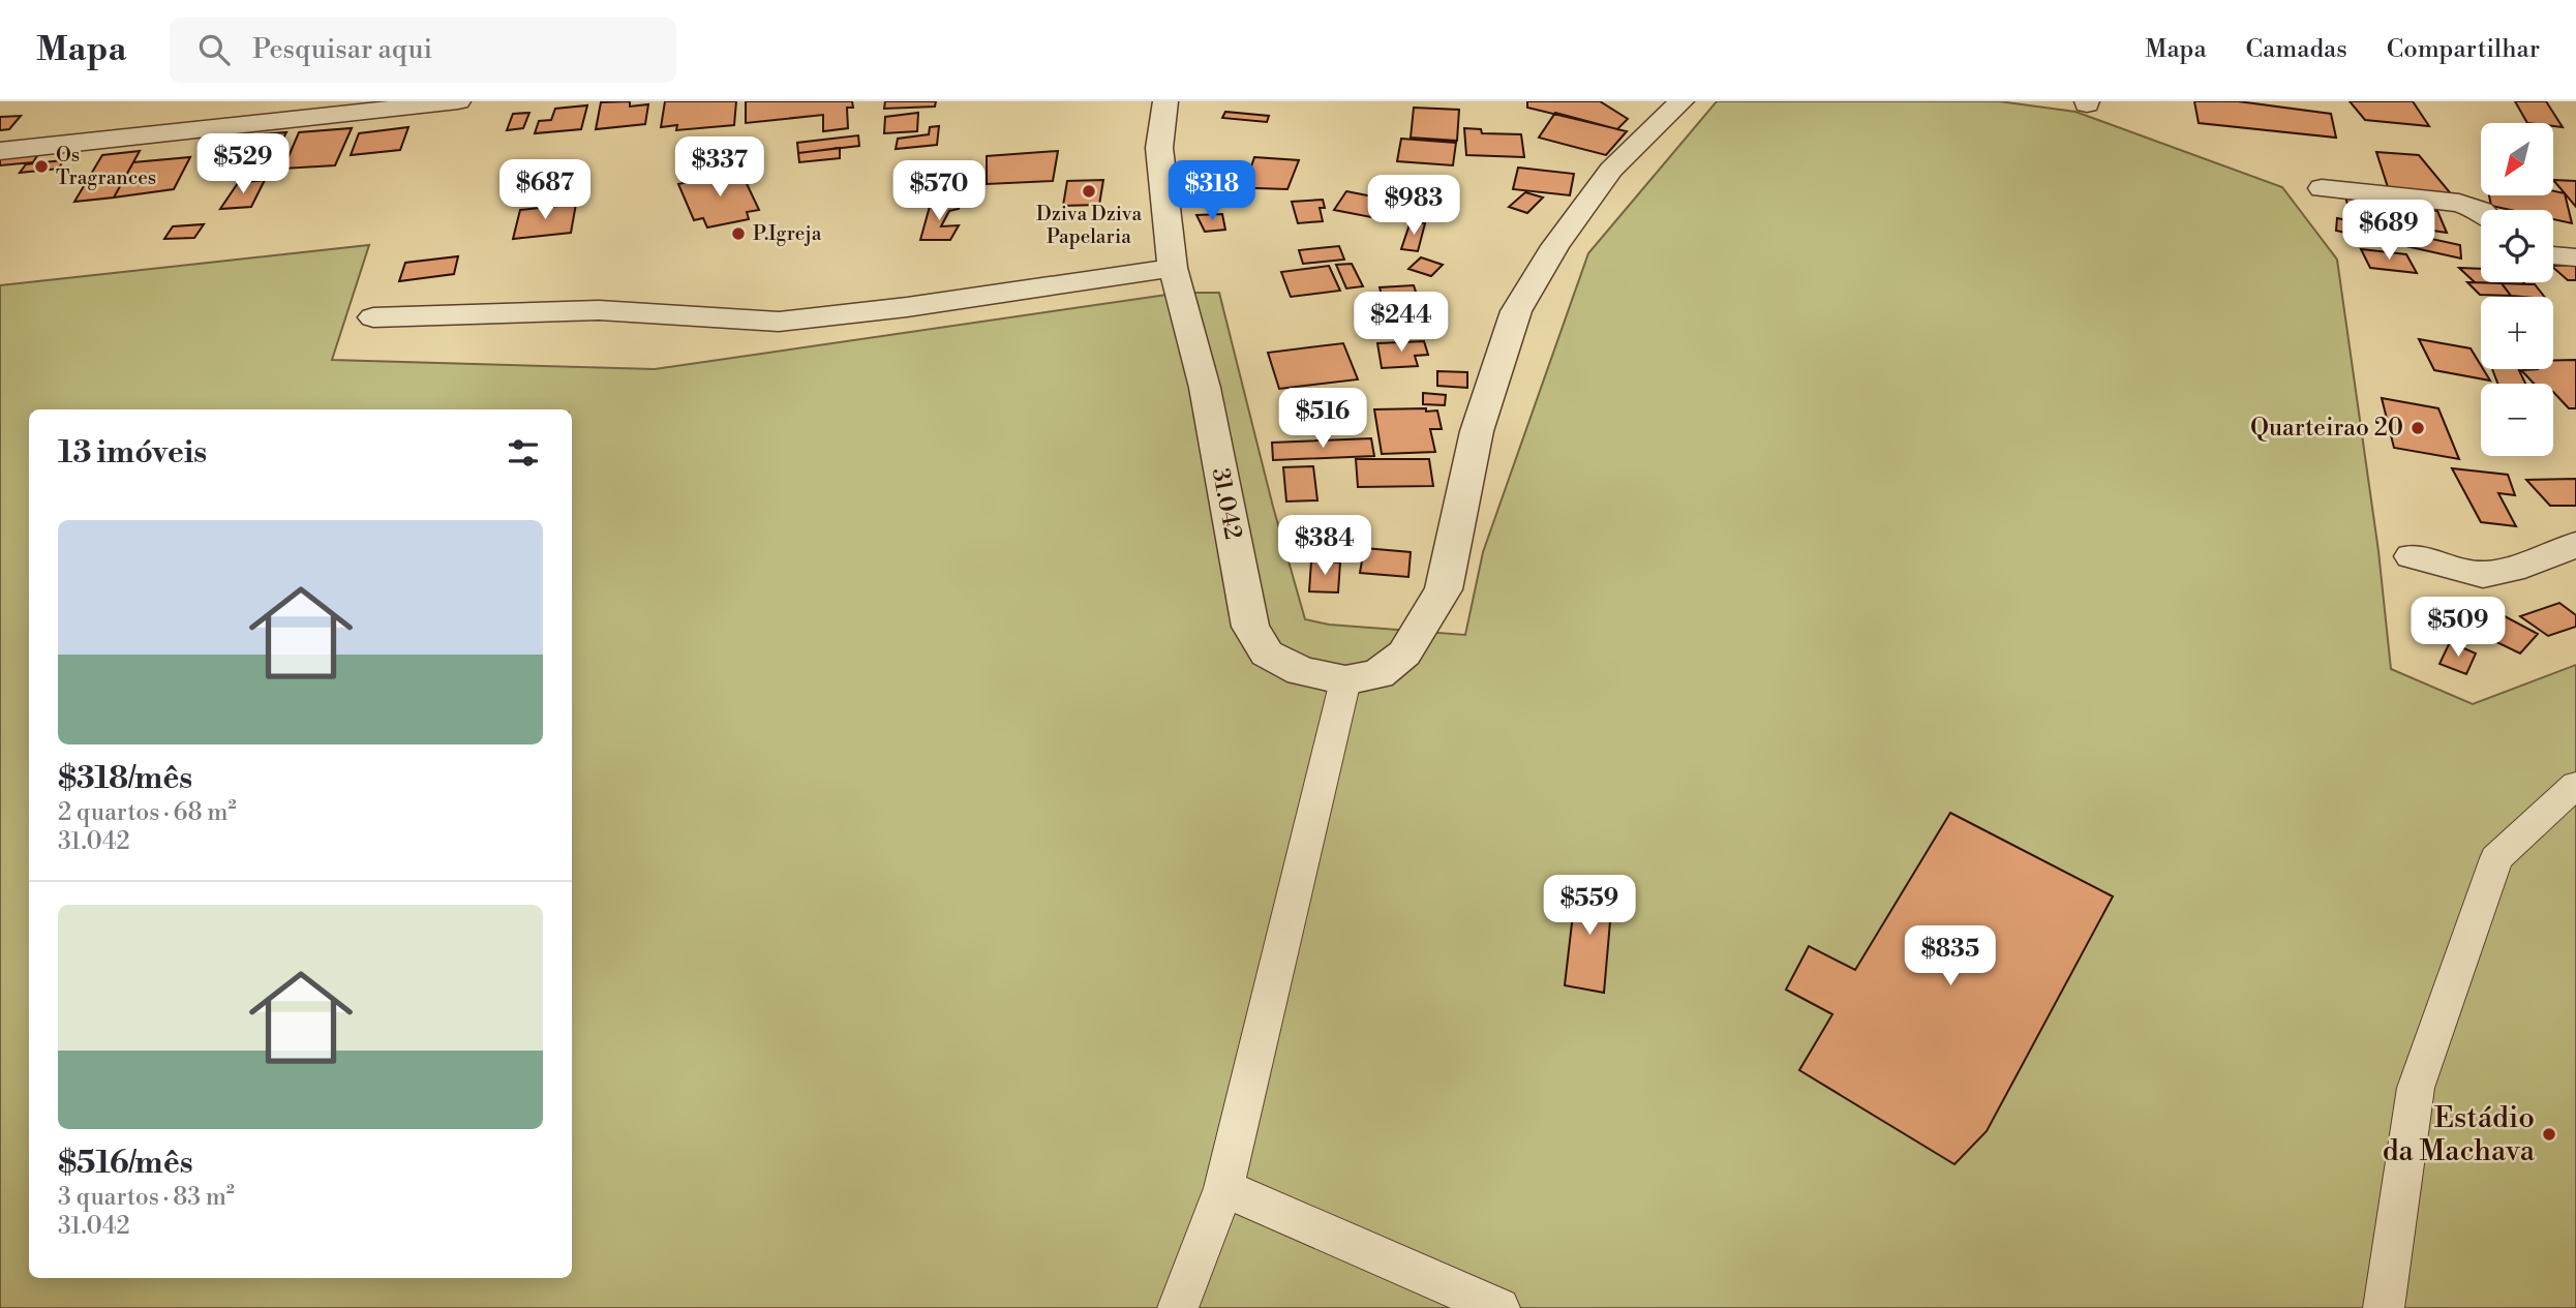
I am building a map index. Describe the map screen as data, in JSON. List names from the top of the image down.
{
  "streets": {
    "street": ["31.042"]
  },
  "places": [
    "Os Tragrances",
    "Dziva Dziva Papelaria",
    "P.Igreja",
    "Quarteirao 20",
    "Estádio da Machava"
  ],
  "north": "bottom left",
  "page": {
    "header": "Mapa",
    "search": "Pesquisar aqui",
    "nav": ["Mapa", "Camadas", "Compartilhar"],
    "map_buttons": ["+", "−"],
    "price": [
      "$529",
      "$337",
      "$687",
      "$570",
      "$318",
      "$983",
      "$689",
      "$244",
      "$516",
      "$384",
      "$509",
      "$559",
      "$835"
    ],
    "heading": "13 imóveis",
    "list": [
      {
        "name": "$318/mês",
        "note": "2 quartos · 68 m² · 31.042"
      },
      {
        "name": "$516/mês",
        "note": "3 quartos · 83 m² · 31.042"
      }
    ]
  }
}
